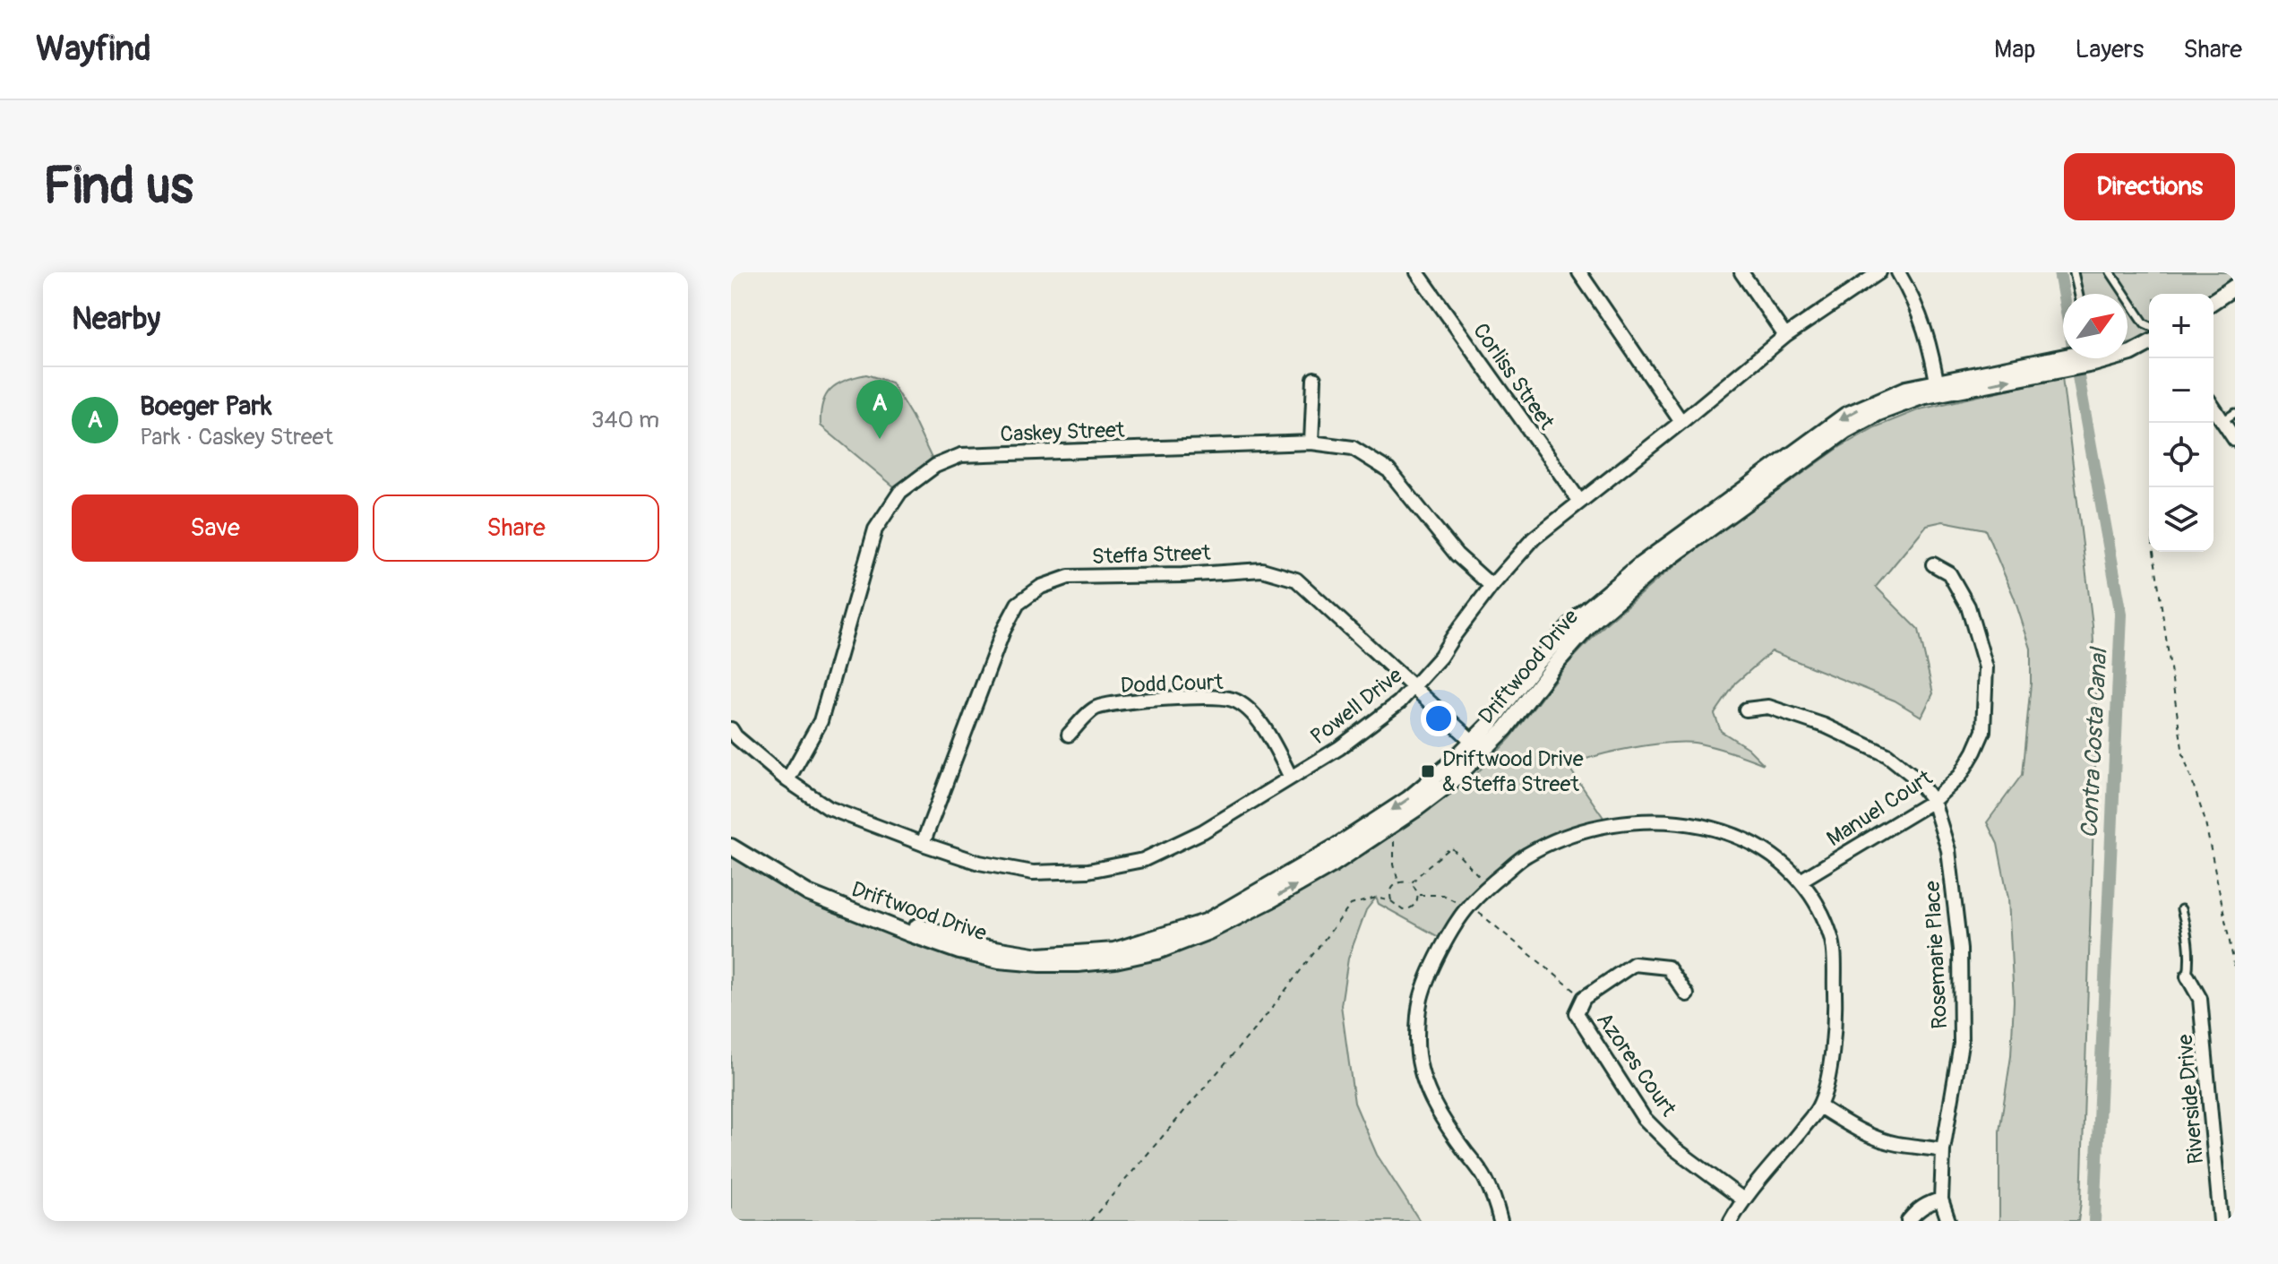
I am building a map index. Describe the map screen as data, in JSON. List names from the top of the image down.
{
  "streets": {
    "street": [
      "Corliss Street",
      "Caskey Street",
      "Steffa Street",
      "Driftwood Drive",
      "Dodd Court",
      "Powell Drive",
      "Manuel Court",
      "Rosemarie Place",
      "Azores Court",
      "Riverside Drive"
    ]
  },
  "crossings": [
    ["Corliss Street", "Powell Drive"],
    ["Caskey Street", "Powell Drive"],
    ["Steffa Street", "Driftwood Drive"],
    ["Steffa Street", "Powell Drive"],
    ["Dodd Court", "Powell Drive"],
    ["Manuel Court", "Rosemarie Place"]
  ],
  "water": ["Contra Costa Canal"],
  "places": {
    "transit": ["Driftwood Drive & Steffa Street"]
  },
  "north": "top right",
  "page": {
    "header": "Wayfind",
    "nav": ["Map", "Layers", "Share"],
    "buttons": [
      "Directions",
      ["Save", "Share"]
    ],
    "title": "Find us",
    "heading": "Nearby",
    "map_buttons": ["+", "−"],
    "list": [
      {
        "mark": "A",
        "name": "Boeger Park",
        "note": "Park · Caskey Street",
        "value": "340 m"
      }
    ],
    "pins": "A"
  }
}
